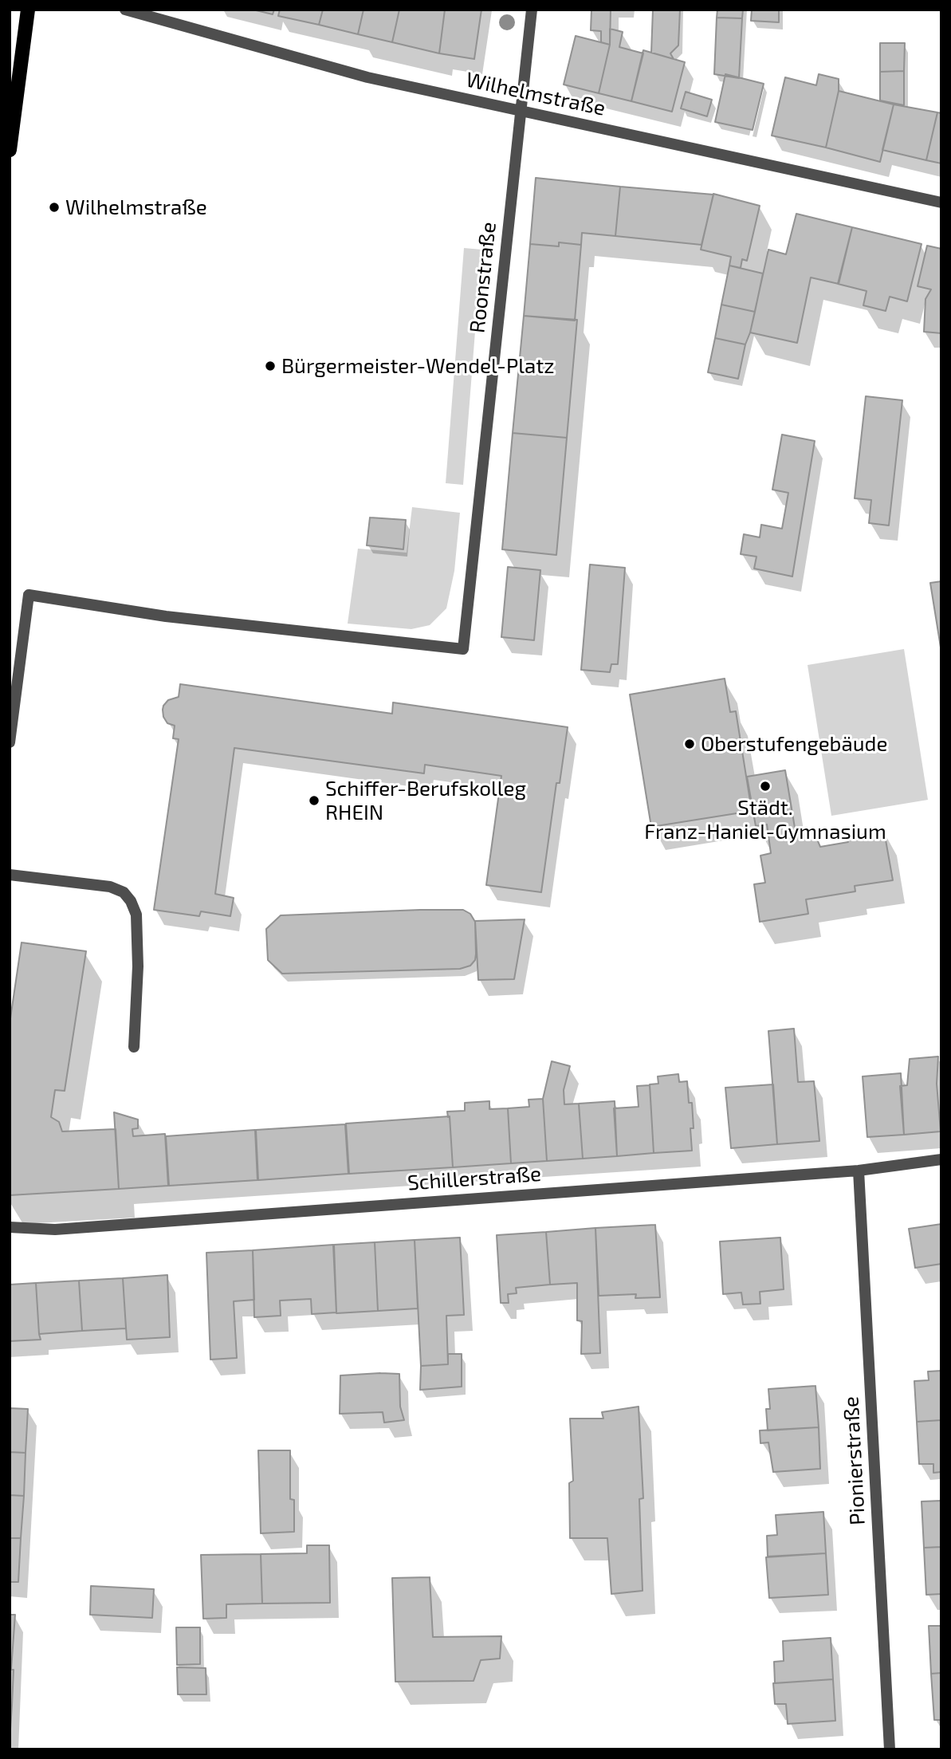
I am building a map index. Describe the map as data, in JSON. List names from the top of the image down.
{
  "streets": {
    "street": [
      "Wilhelmstraße",
      "Roonstraße",
      "Schillerstraße",
      "Pionierstraße"
    ]
  },
  "crossings": [
    ["Wilhelmstraße", "Roonstraße"],
    ["Schillerstraße", "Pionierstraße"]
  ],
  "places": [
    "Wilhelmstraße",
    "Bürgermeister-Wendel-Platz",
    "Oberstufengebäude",
    "Städt. Franz-Haniel-Gymnasium",
    "Schiffer-Berufskolleg RHEIN"
  ]
}
